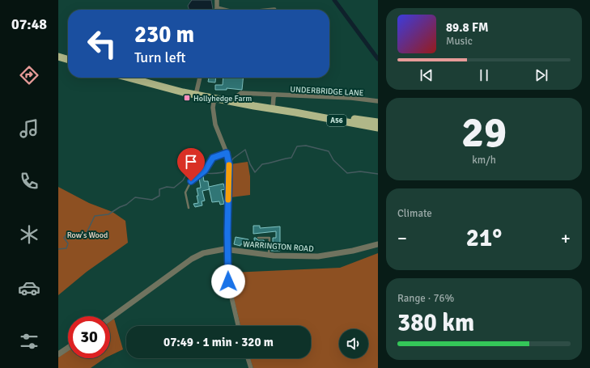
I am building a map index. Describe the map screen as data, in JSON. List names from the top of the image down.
{
  "streets": {
    "highway": ["A56"],
    "street": ["UNDERBRIDGE LANE", "WARRINGTON ROAD"]
  },
  "crossings": [
    ["UNDERBRIDGE LANE", "A56"]
  ],
  "parks": ["Row's Wood"],
  "places": {
    "transit": ["Hollyhedge Farm"]
  },
  "page": {
    "tabs": "07:48",
    "turn": ["230 m", "Turn left"],
    "song": ["89.8 FM", "Music"],
    "tile": [
      ["29", "km/h"],
      "Climate",
      ["Range · 76%", "380 km"]
    ],
    "heat": ["−", "21°", "+"],
    "limit": "30",
    "trip": "07:49 · 1 min · 320 m"
  }
}
